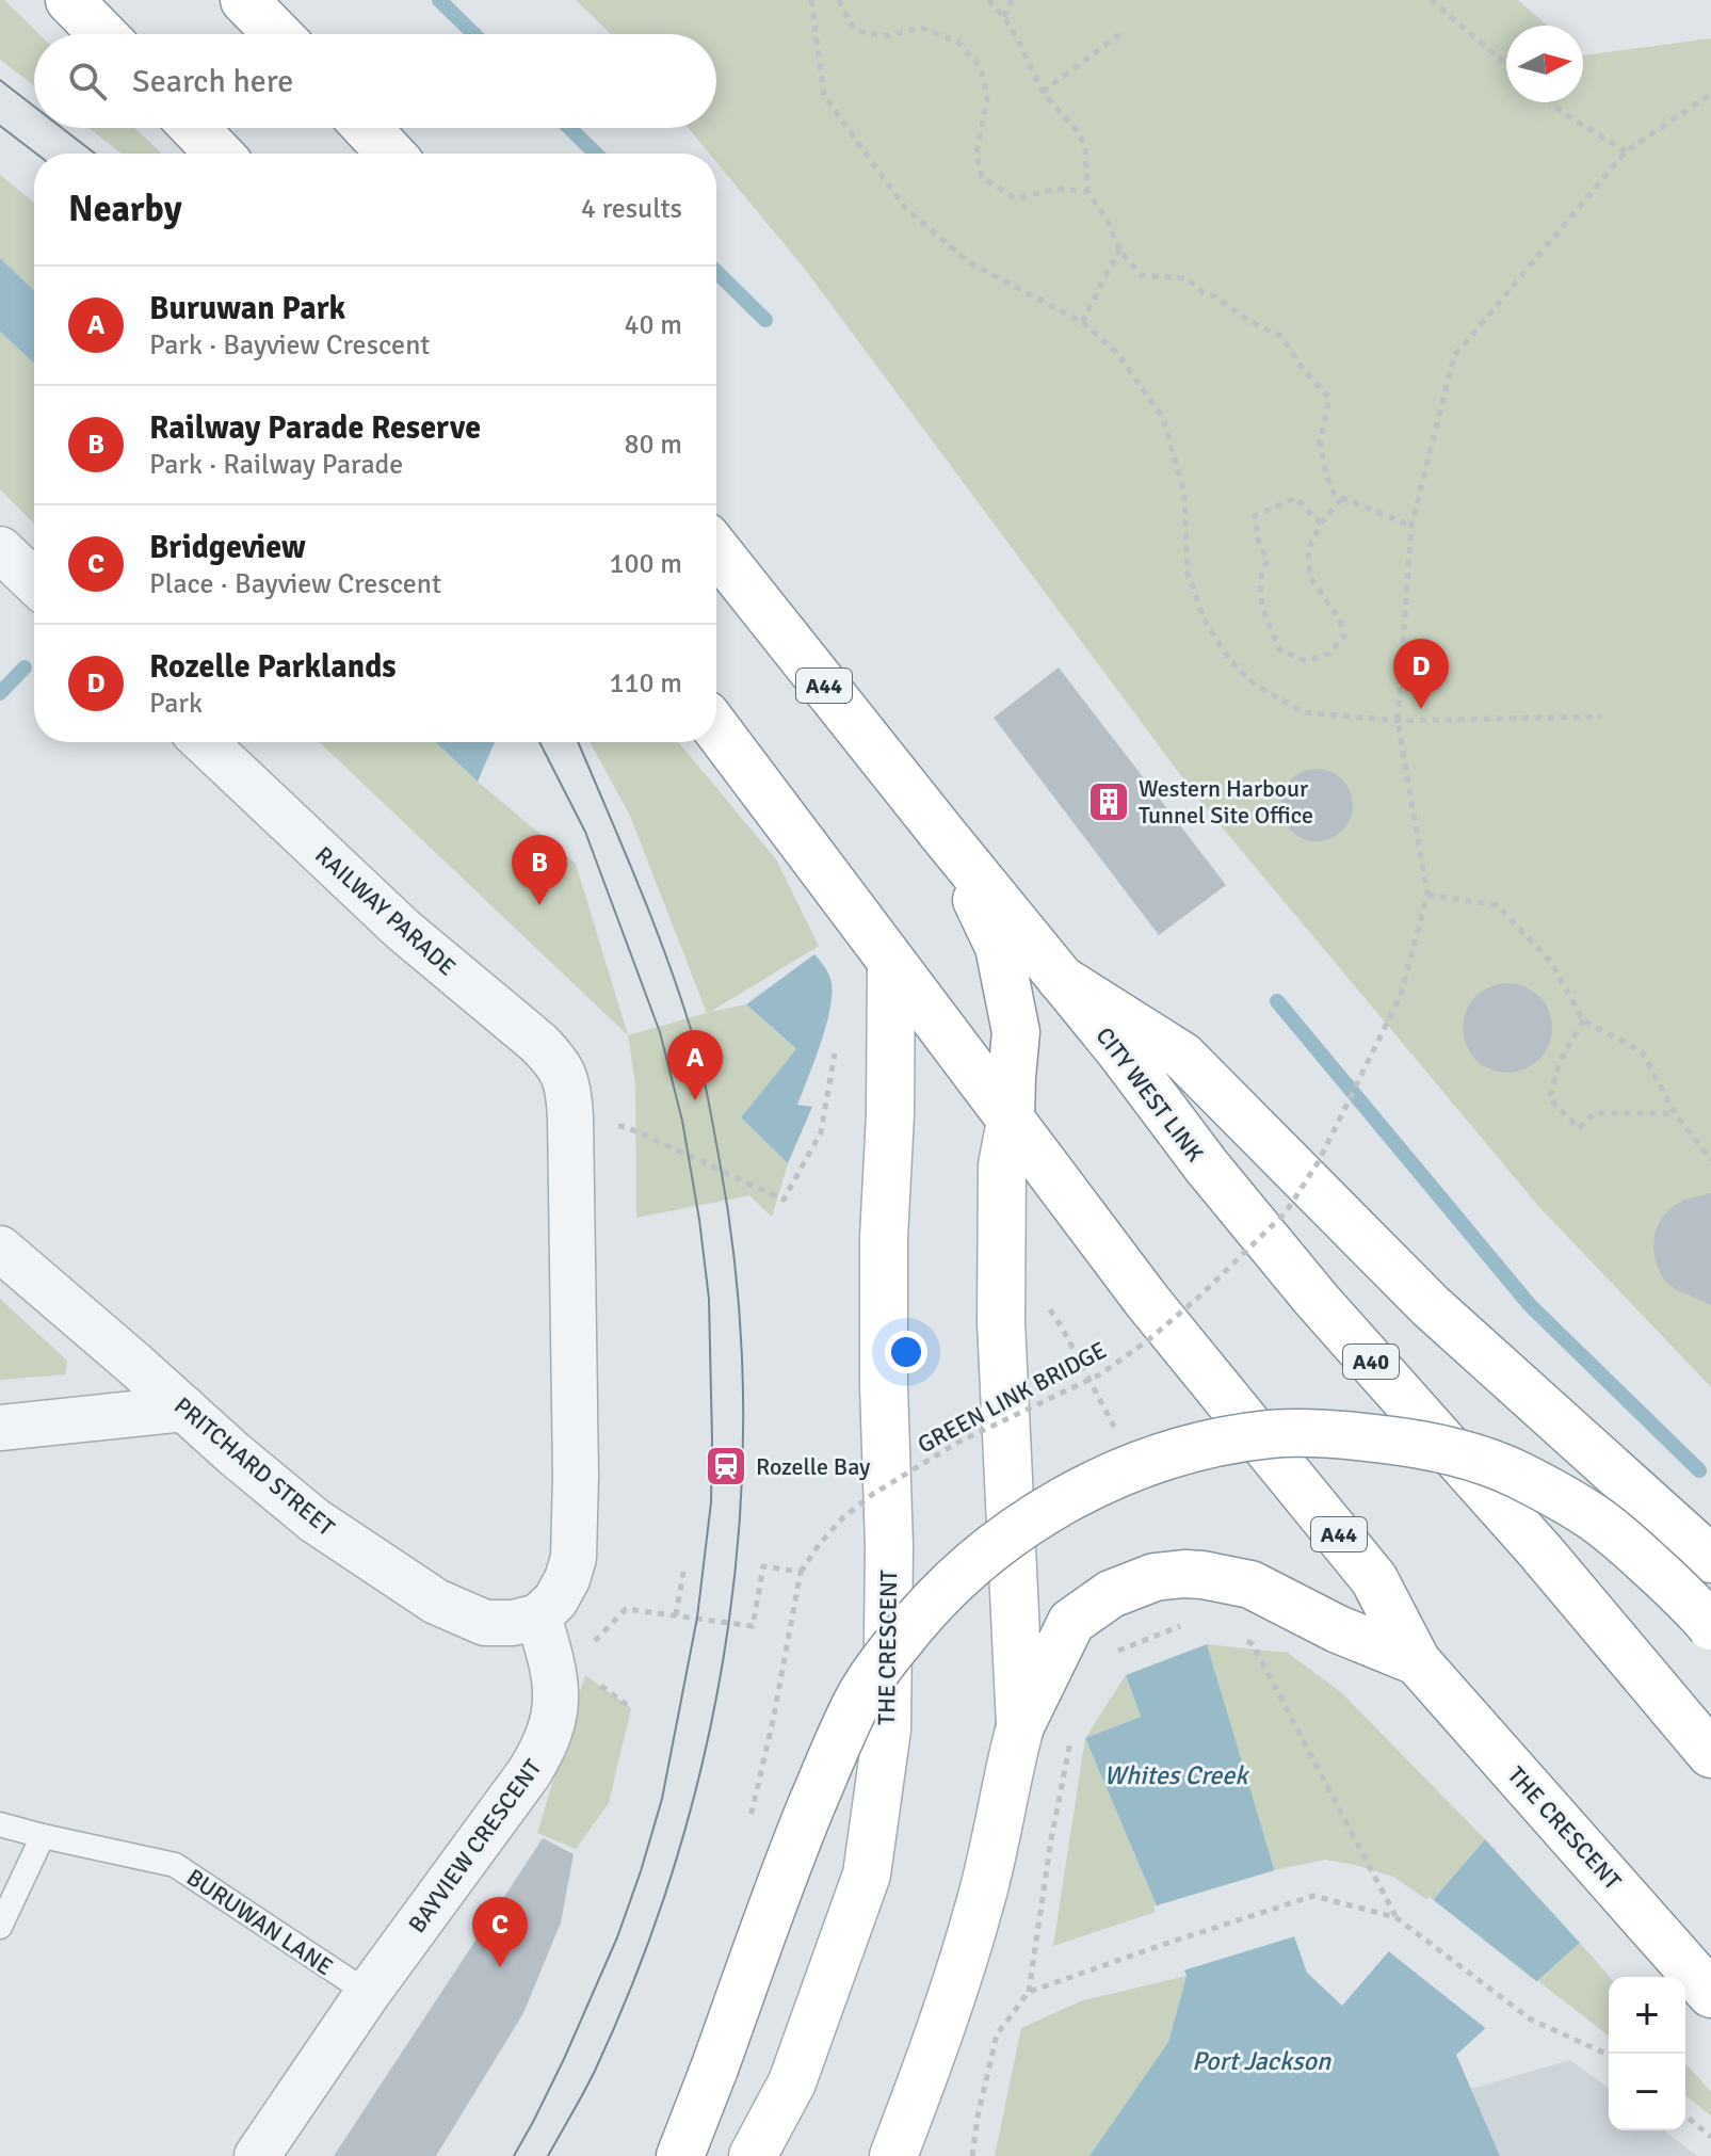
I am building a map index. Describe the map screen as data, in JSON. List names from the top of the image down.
{
  "streets": {
    "main road": [
      "A44",
      "CITY WEST LINK",
      "A40",
      "THE CRESCENT"
    ],
    "street": ["RAILWAY PARADE", "PRITCHARD STREET", "BAYVIEW CRESCENT"],
    "lane": ["BURUWAN LANE"],
    "path": ["GREEN LINK BRIDGE"]
  },
  "crossings": [
    ["A44", "THE CRESCENT"],
    ["PRITCHARD STREET", "BAYVIEW CRESCENT"],
    ["BAYVIEW CRESCENT", "BURUWAN LANE"]
  ],
  "water": ["Whites Creek", "Port Jackson"],
  "places": {
    "building": ["Western Harbour Tunnel Site Office"],
    "station": ["Rozelle Bay"]
  },
  "north": "right",
  "page": {
    "search": "Search here",
    "heading": ["Nearby", "4 results"],
    "list": [
      {
        "mark": "A",
        "name": "Buruwan Park",
        "note": "Park · Bayview Crescent",
        "value": "40 m"
      },
      {
        "mark": "B",
        "name": "Railway Parade Reserve",
        "note": "Park · Railway Parade",
        "value": "80 m"
      },
      {
        "mark": "C",
        "name": "Bridgeview",
        "note": "Place · Bayview Crescent",
        "value": "100 m"
      },
      {
        "mark": "D",
        "name": "Rozelle Parklands",
        "note": "Park",
        "value": "110 m"
      }
    ],
    "pins": [
      "D",
      "B",
      "A",
      "C"
    ],
    "map_buttons": ["+", "−"]
  }
}
